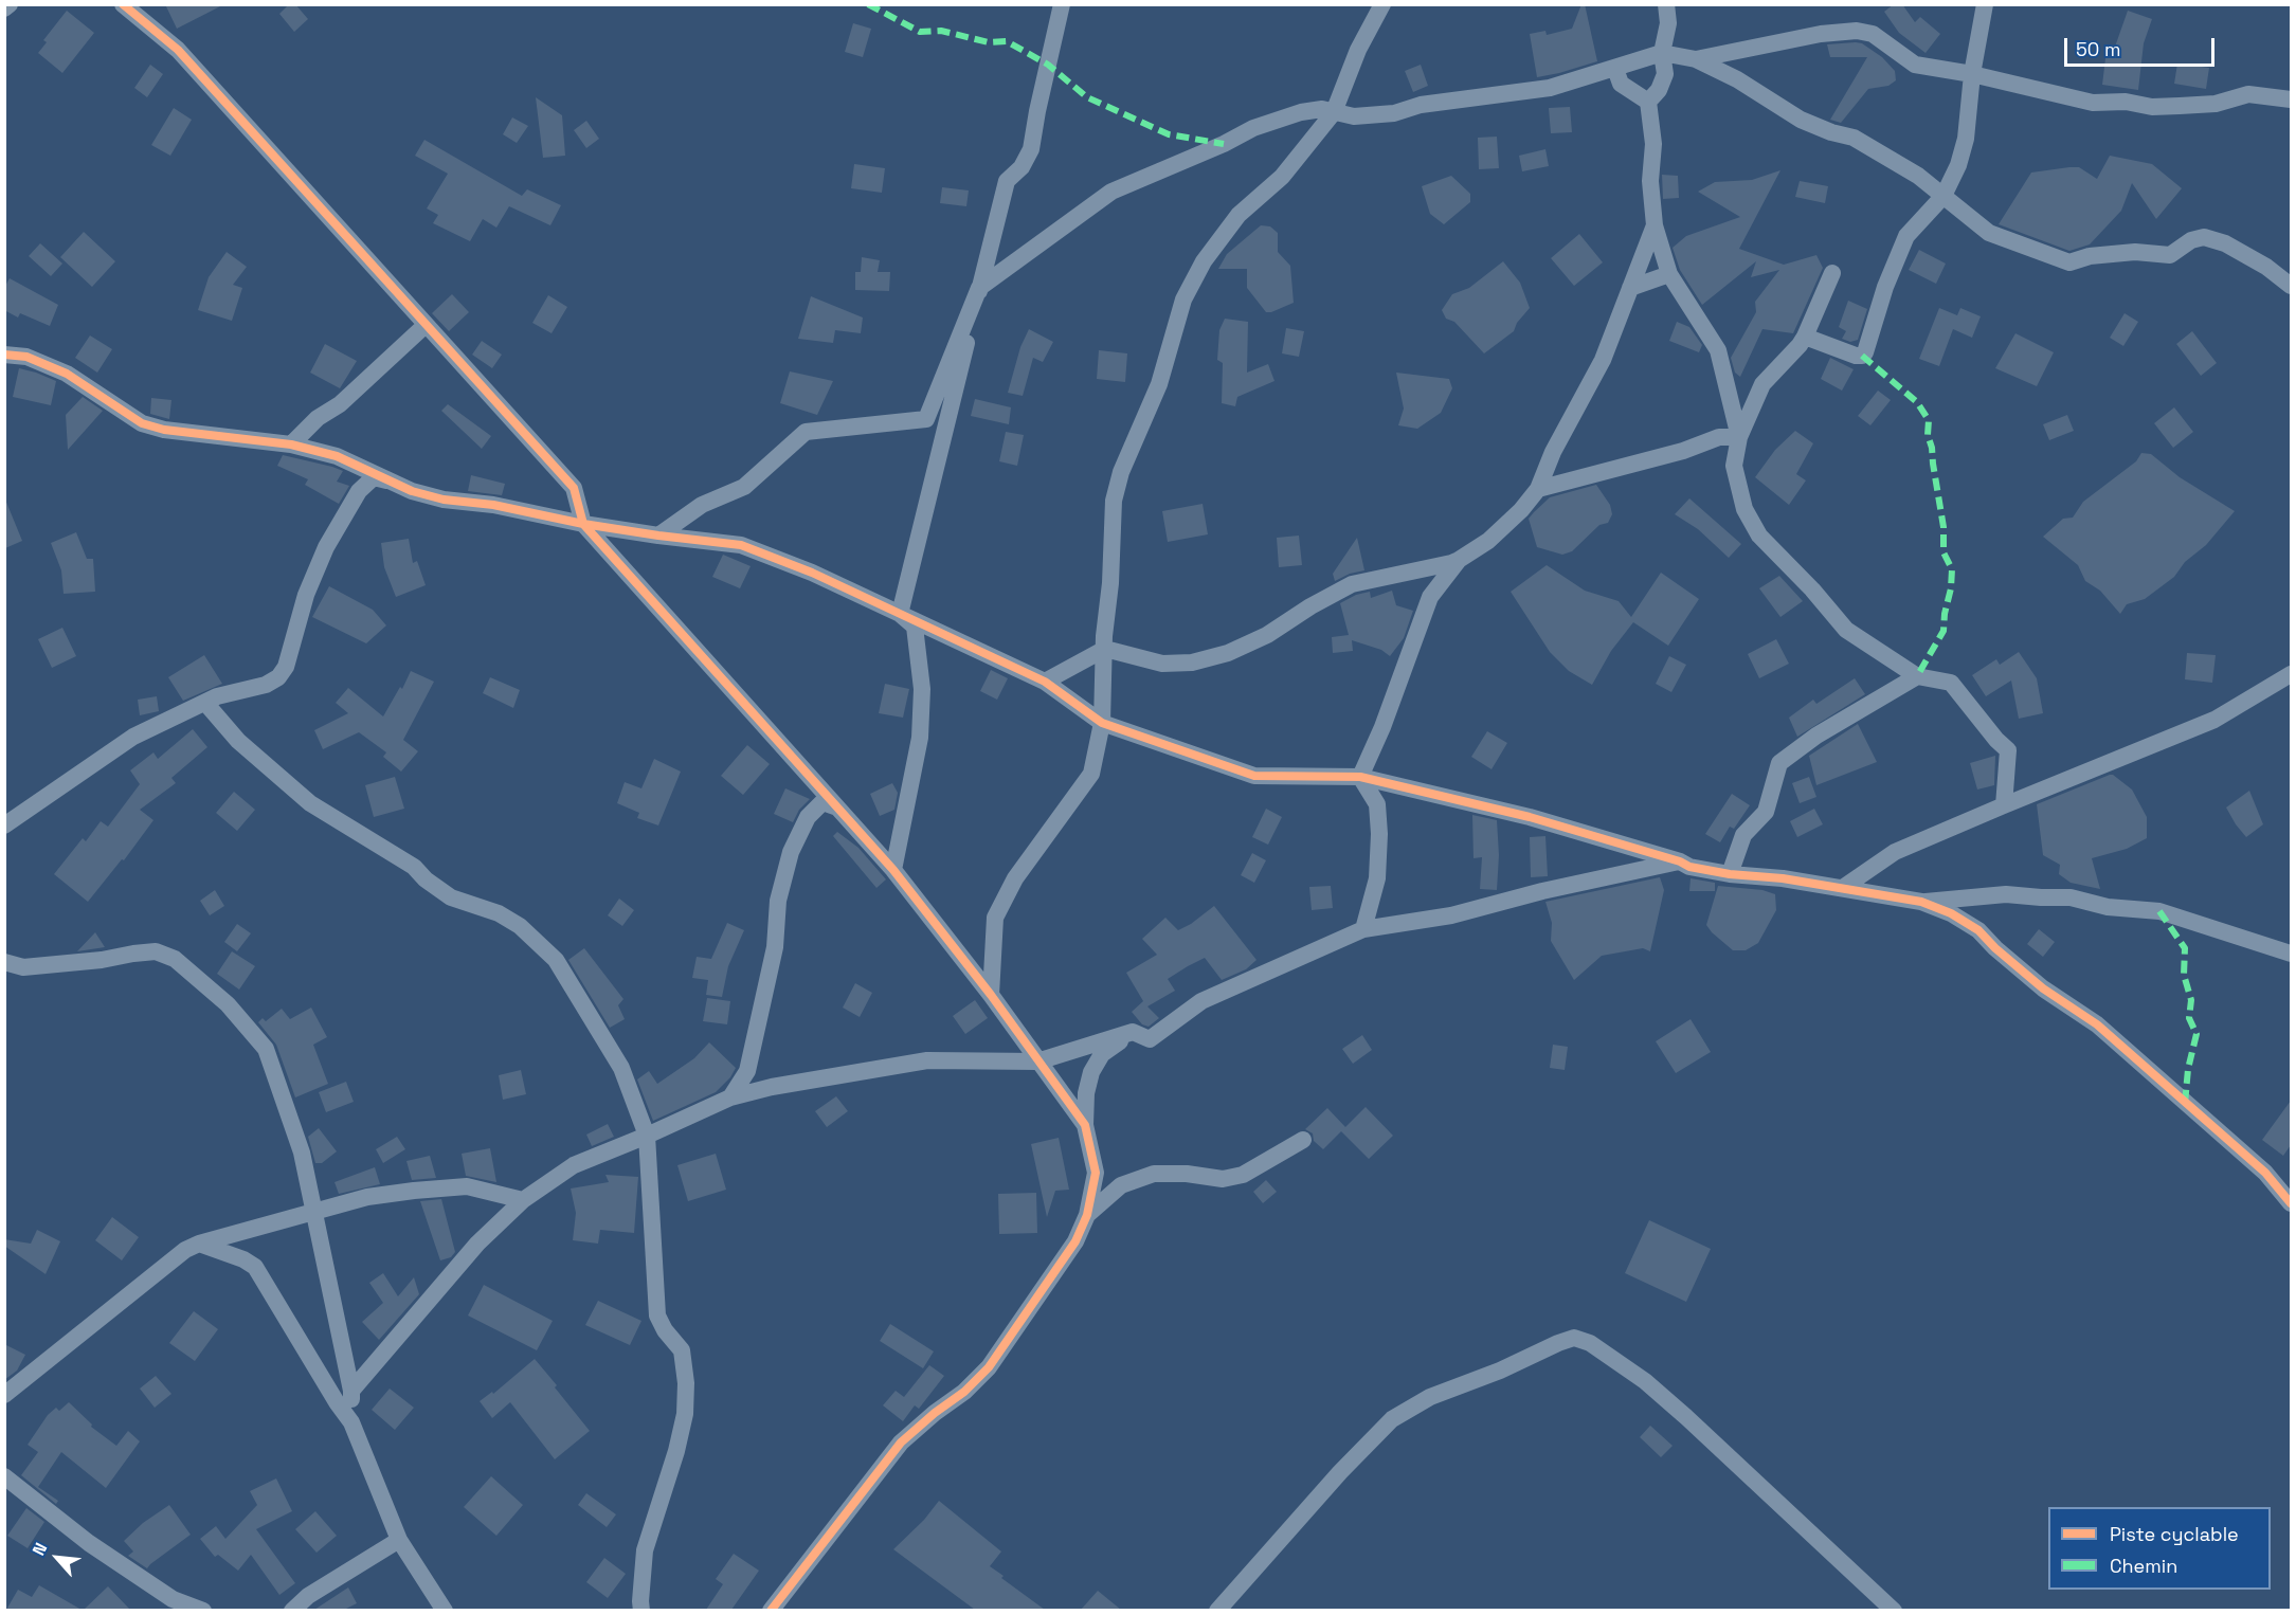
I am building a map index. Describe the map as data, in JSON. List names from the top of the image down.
{
  "legend": ["Piste cyclable", "Chemin"],
  "scale_bar": "50 m",
  "north": "top left"
}
